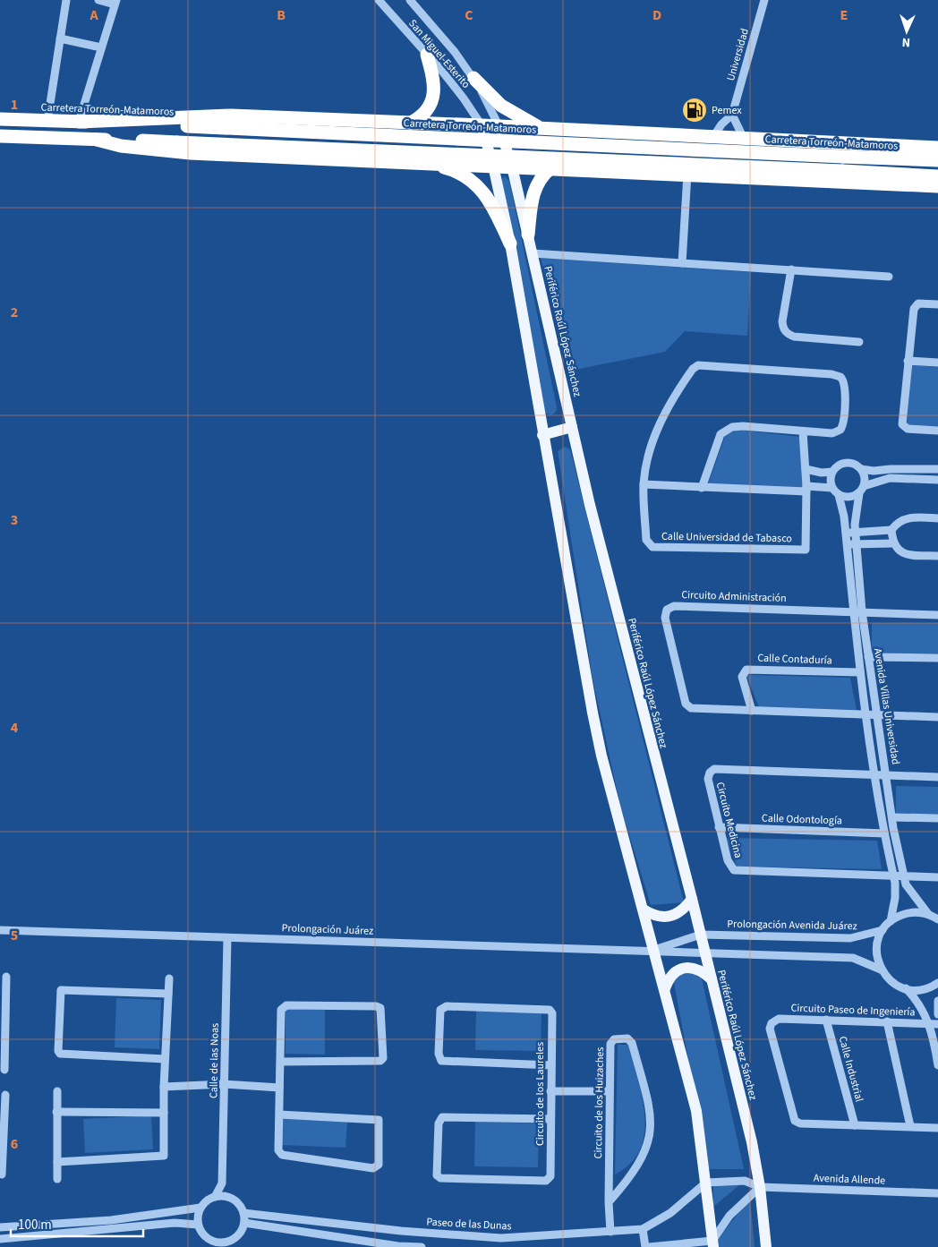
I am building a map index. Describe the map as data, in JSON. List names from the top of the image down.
{
  "streets": {
    "highway": ["Carretera Torreón-Matamoros"],
    "main road": ["Periférico Raúl López Sánchez"],
    "street": [
      "San Miguel-Esterito",
      "Universidad",
      "Calle Universidad de Tabasco",
      "Circuito Administración",
      "Calle Contaduría",
      "Avenida Villas Universidad",
      "Calle Odontología",
      "Circuito Medicina",
      "Prolongación Avenida Juárez",
      "Prolongación Juárez",
      "Circuito Paseo de Ingeniería",
      "Calle de las Noas",
      "Calle Industrial",
      "Circuito de los Laureles",
      "Circuito de los Huizaches",
      "Avenida Allende",
      "Paseo de las Dunas"
    ]
  },
  "crossings": [
    ["San Miguel-Esterito", "Periférico Raúl López Sánchez"],
    ["Periférico Raúl López Sánchez", "Prolongación Avenida Juárez"],
    ["Periférico Raúl López Sánchez", "Prolongación Juárez"],
    ["Periférico Raúl López Sánchez", "Avenida Allende"],
    ["Circuito Administración", "Calle Contaduría"],
    ["Circuito Administración", "Avenida Villas Universidad"],
    ["Calle Contaduría", "Avenida Villas Universidad"],
    ["Avenida Villas Universidad", "Calle Odontología"],
    ["Avenida Villas Universidad", "Circuito Medicina"],
    ["Calle Odontología", "Circuito Medicina"],
    ["Prolongación Avenida Juárez", "Prolongación Juárez"],
    ["Prolongación Juárez", "Calle de las Noas"],
    ["Circuito Paseo de Ingeniería", "Calle Industrial"],
    ["Calle de las Noas", "Paseo de las Dunas"],
    ["Circuito de los Huizaches", "Paseo de las Dunas"],
    ["Avenida Allende", "Paseo de las Dunas"]
  ],
  "places": {
    "fuel station": ["Pemex"]
  },
  "scale_bar": "100 m",
  "north": "bottom",
  "grid": {
    "columns": [
      "A",
      "B",
      "C",
      "D",
      "E"
    ],
    "rows": [
      "1",
      "2",
      "3",
      "4",
      "5",
      "6"
    ]
  }
}
